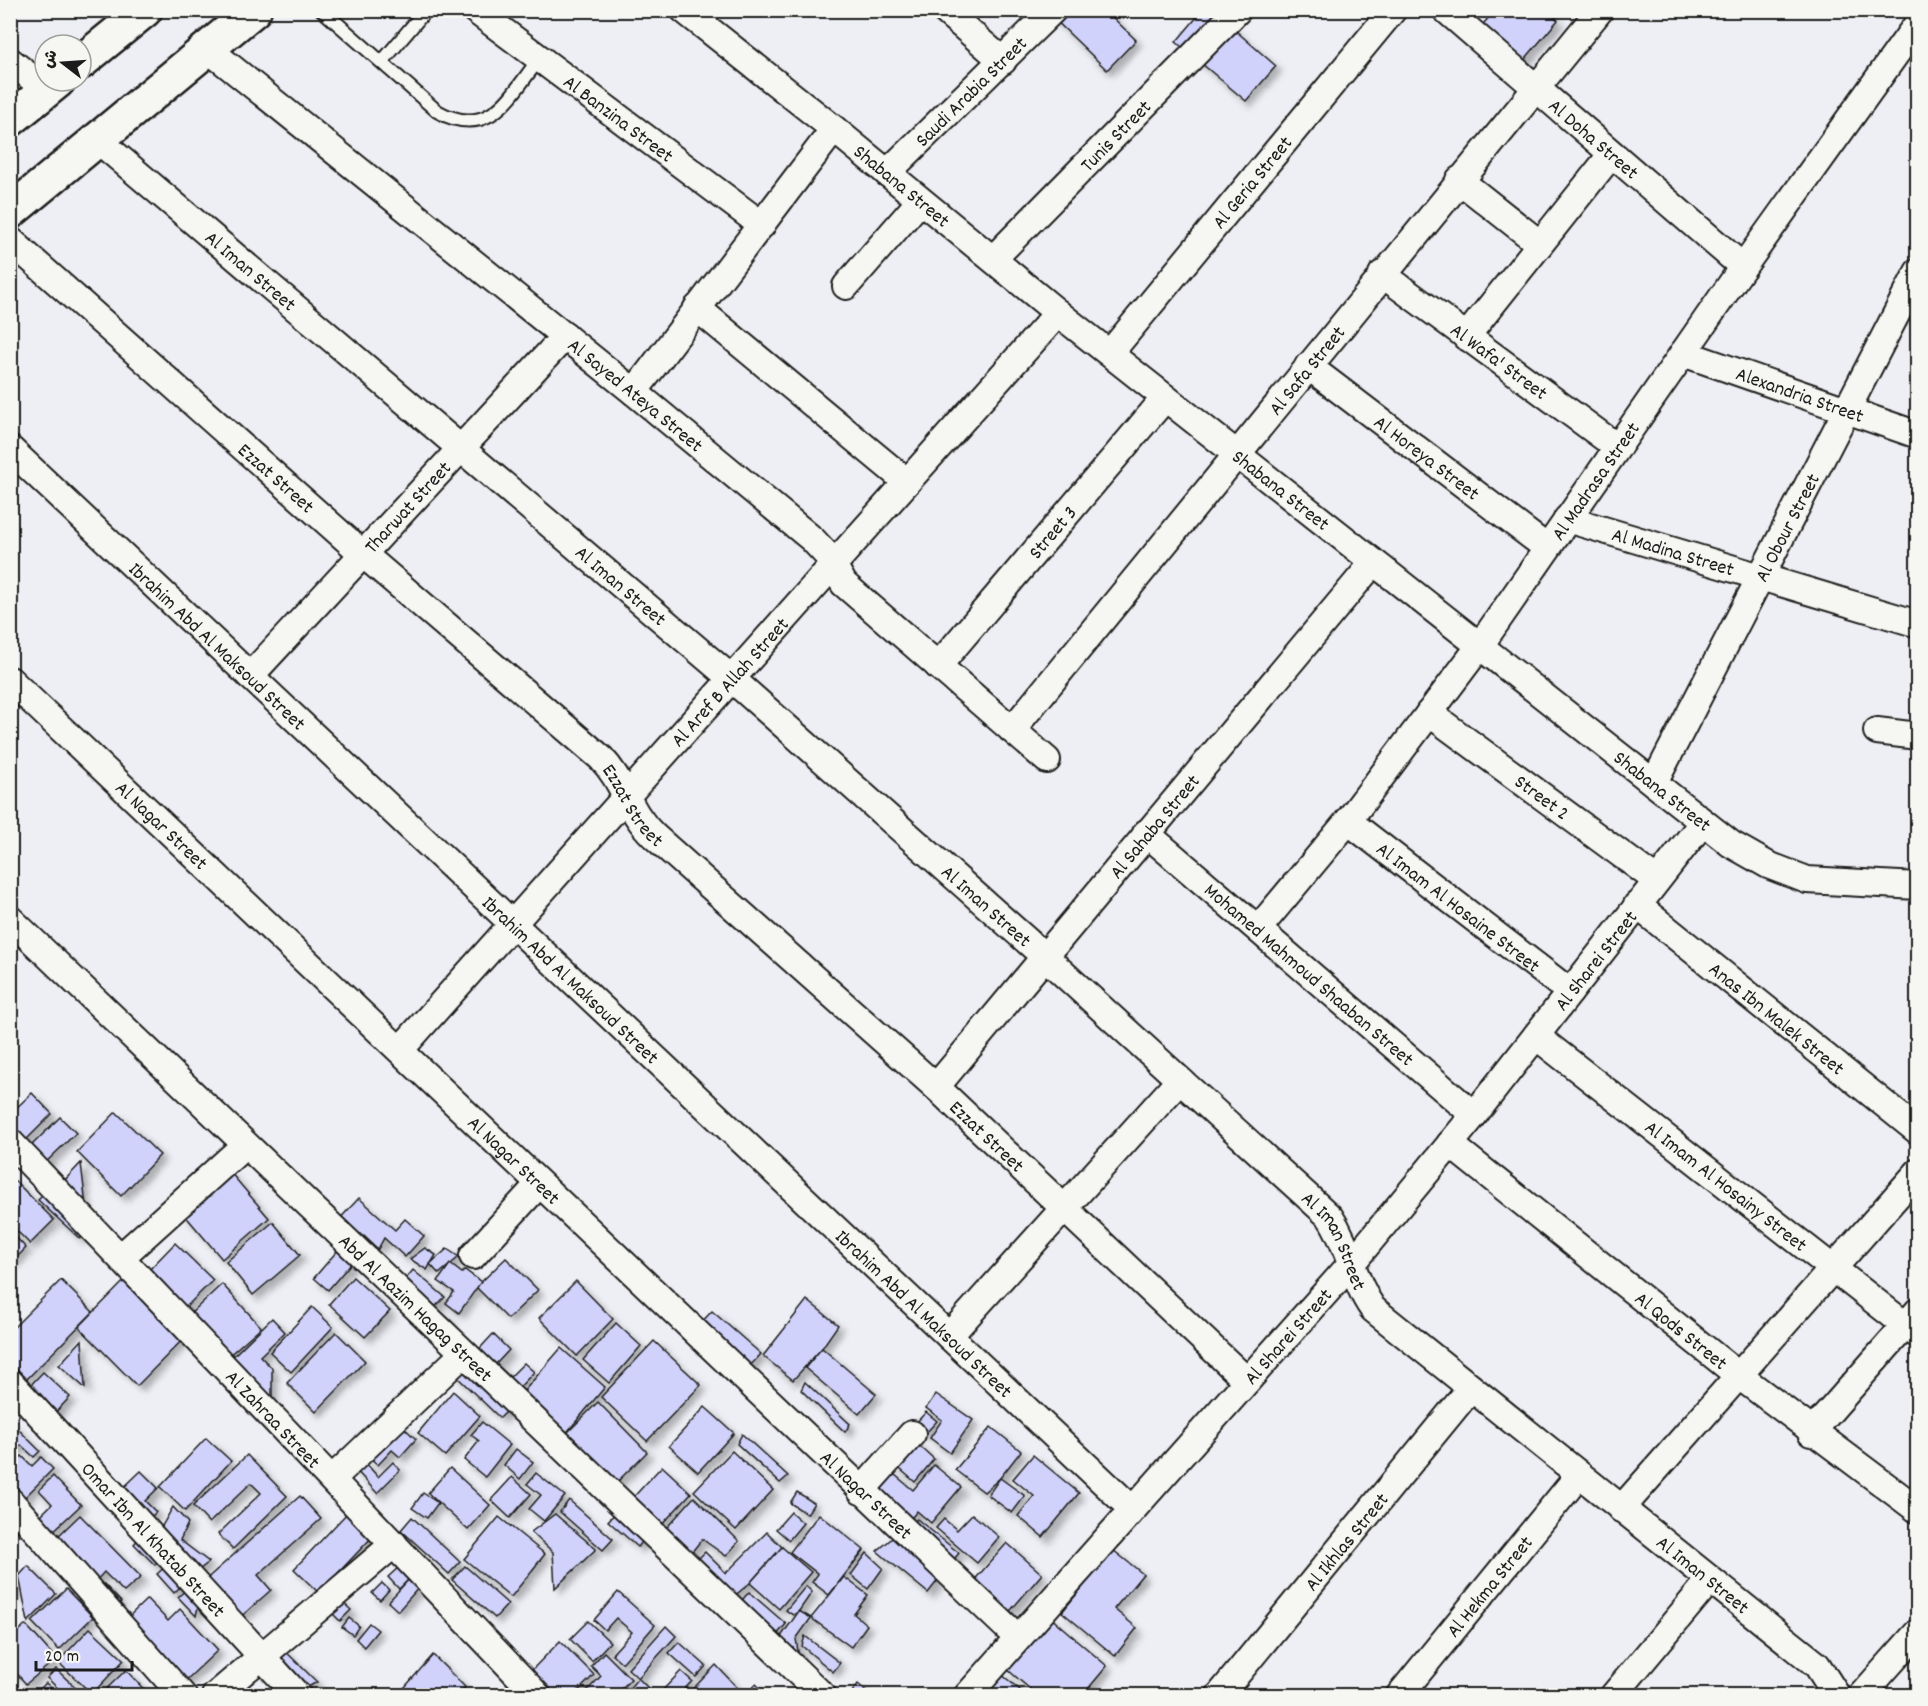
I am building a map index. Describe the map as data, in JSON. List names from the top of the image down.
{
  "streets": {
    "street": [
      "Saudi Arabia Street",
      "Al Banzina Street",
      "Tunis Street",
      "Al Doha Street",
      "Al Geria Street",
      "Shabana Street",
      "Al Iman Street",
      "Al Wafa' Street",
      "Al Safa Street",
      "Alexandria Street",
      "Al Sayed Ateya Street",
      "Al Horeya Street",
      "Ezzat Street",
      "Al Madrasa Street",
      "Tharwat Street",
      "Al Obour Street",
      "Street 3",
      "Al Madina Street",
      "Ibrahim Abd Al Maksoud Street",
      "Al Aref B Allah Street",
      "Street 2",
      "Al Nagar Street",
      "Al Sahaba Street",
      "Al Imam Al Hosaine Street",
      "Al Sharei Street",
      "Mohamed Mahmoud Shaaban Street",
      "Anas Ibn Malek Street",
      "Al Imam Al Hosainy Street",
      "Abd Al Aazim Hagag Street",
      "Al Qods Street",
      "Al Zahraa Street",
      "Omar Ibn Al Khatab Street",
      "Al Ikhlas Street",
      "Al Hekma Street"
    ]
  },
  "crossings": [
    ["Saudi Arabia Street", "Shabana Street"],
    ["Tunis Street", "Shabana Street"],
    ["Al Doha Street", "Al Safa Street"],
    ["Al Doha Street", "Al Madrasa Street"],
    ["Al Geria Street", "Shabana Street"],
    ["Shabana Street", "Al Safa Street"],
    ["Shabana Street", "Al Madrasa Street"],
    ["Shabana Street", "Al Obour Street"],
    ["Shabana Street", "Street 3"],
    ["Shabana Street", "Al Aref B Allah Street"],
    ["Shabana Street", "Al Sahaba Street"],
    ["Shabana Street", "Al Sharei Street"],
    ["Al Iman Street", "Tharwat Street"],
    ["Al Iman Street", "Al Aref B Allah Street"],
    ["Al Iman Street", "Al Sahaba Street"],
    ["Al Iman Street", "Al Sharei Street"],
    ["Al Iman Street", "Al Ikhlas Street"],
    ["Al Iman Street", "Al Hekma Street"],
    ["Al Wafa' Street", "Al Safa Street"],
    ["Al Wafa' Street", "Al Madrasa Street"],
    ["Al Safa Street", "Al Sayed Ateya Street"],
    ["Al Safa Street", "Al Horeya Street"],
    ["Alexandria Street", "Al Madrasa Street"],
    ["Alexandria Street", "Al Obour Street"],
    ["Al Sayed Ateya Street", "Tharwat Street"],
    ["Al Sayed Ateya Street", "Street 3"],
    ["Al Sayed Ateya Street", "Al Aref B Allah Street"],
    ["Al Horeya Street", "Al Madrasa Street"],
    ["Ezzat Street", "Tharwat Street"],
    ["Ezzat Street", "Al Aref B Allah Street"],
    ["Ezzat Street", "Al Sahaba Street"],
    ["Ezzat Street", "Al Sharei Street"],
    ["Al Madrasa Street", "Al Madina Street"],
    ["Al Madrasa Street", "Street 2"],
    ["Al Madrasa Street", "Al Imam Al Hosaine Street"],
    ["Al Madrasa Street", "Mohamed Mahmoud Shaaban Street"],
    ["Tharwat Street", "Ibrahim Abd Al Maksoud Street"],
    ["Al Obour Street", "Al Madina Street"],
    ["Ibrahim Abd Al Maksoud Street", "Al Aref B Allah Street"],
    ["Ibrahim Abd Al Maksoud Street", "Al Sharei Street"],
    ["Al Aref B Allah Street", "Al Nagar Street"],
    ["Street 2", "Al Sharei Street"],
    ["Al Nagar Street", "Al Sharei Street"],
    ["Al Sahaba Street", "Mohamed Mahmoud Shaaban Street"],
    ["Al Imam Al Hosaine Street", "Al Sharei Street"],
    ["Al Sharei Street", "Mohamed Mahmoud Shaaban Street"],
    ["Al Sharei Street", "Anas Ibn Malek Street"],
    ["Al Sharei Street", "Al Imam Al Hosainy Street"],
    ["Al Sharei Street", "Al Qods Street"]
  ],
  "scale_bar": "20 m",
  "north": "left"
}
